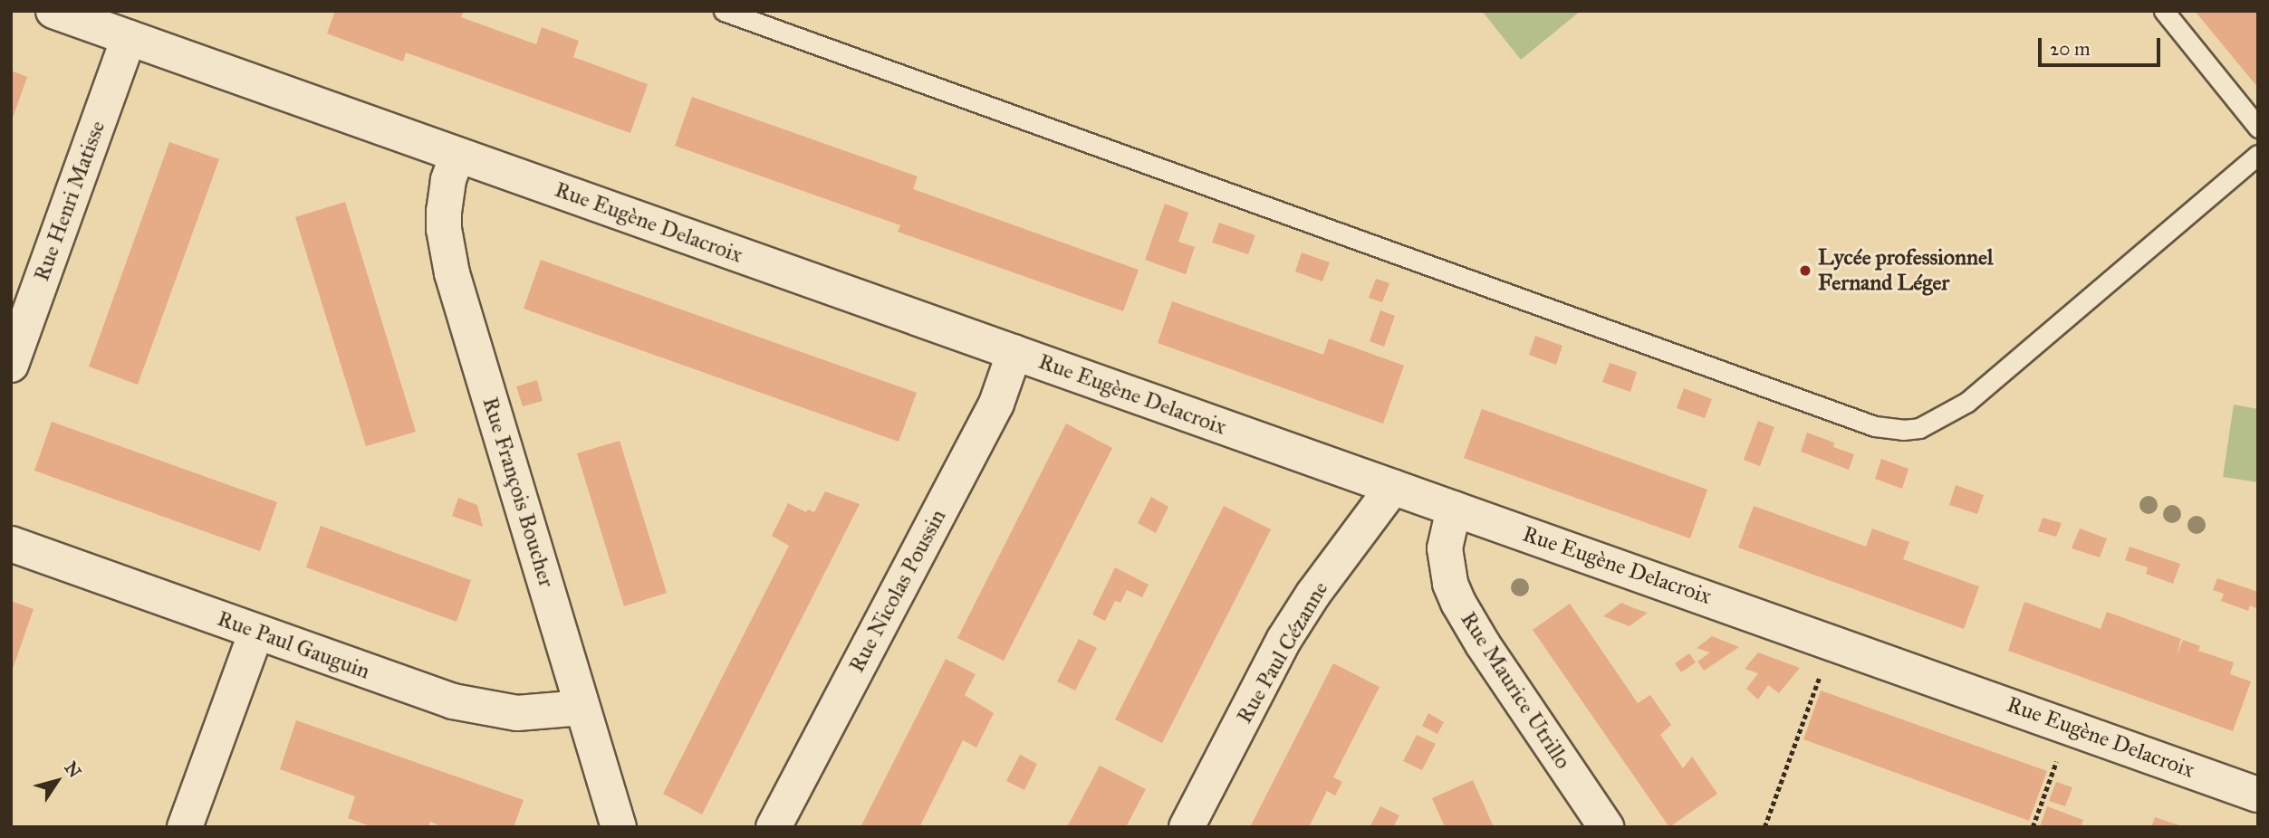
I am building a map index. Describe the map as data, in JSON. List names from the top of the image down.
{
  "streets": {
    "street": [
      "Rue Henri Matisse",
      "Rue Eugène Delacroix",
      "Rue François Boucher",
      "Rue Nicolas Poussin",
      "Rue Paul Gauguin",
      "Rue Paul Cézanne",
      "Rue Maurice Utrillo"
    ]
  },
  "crossings": [
    ["Rue Henri Matisse", "Rue Eugène Delacroix"],
    ["Rue Eugène Delacroix", "Rue François Boucher"],
    ["Rue Eugène Delacroix", "Rue Nicolas Poussin"],
    ["Rue Eugène Delacroix", "Rue Paul Cézanne"],
    ["Rue Eugène Delacroix", "Rue Maurice Utrillo"],
    ["Rue François Boucher", "Rue Paul Gauguin"]
  ],
  "places": ["Lycée professionnel Fernand Léger"],
  "scale_bar": "20 m",
  "north": "top right"
}
